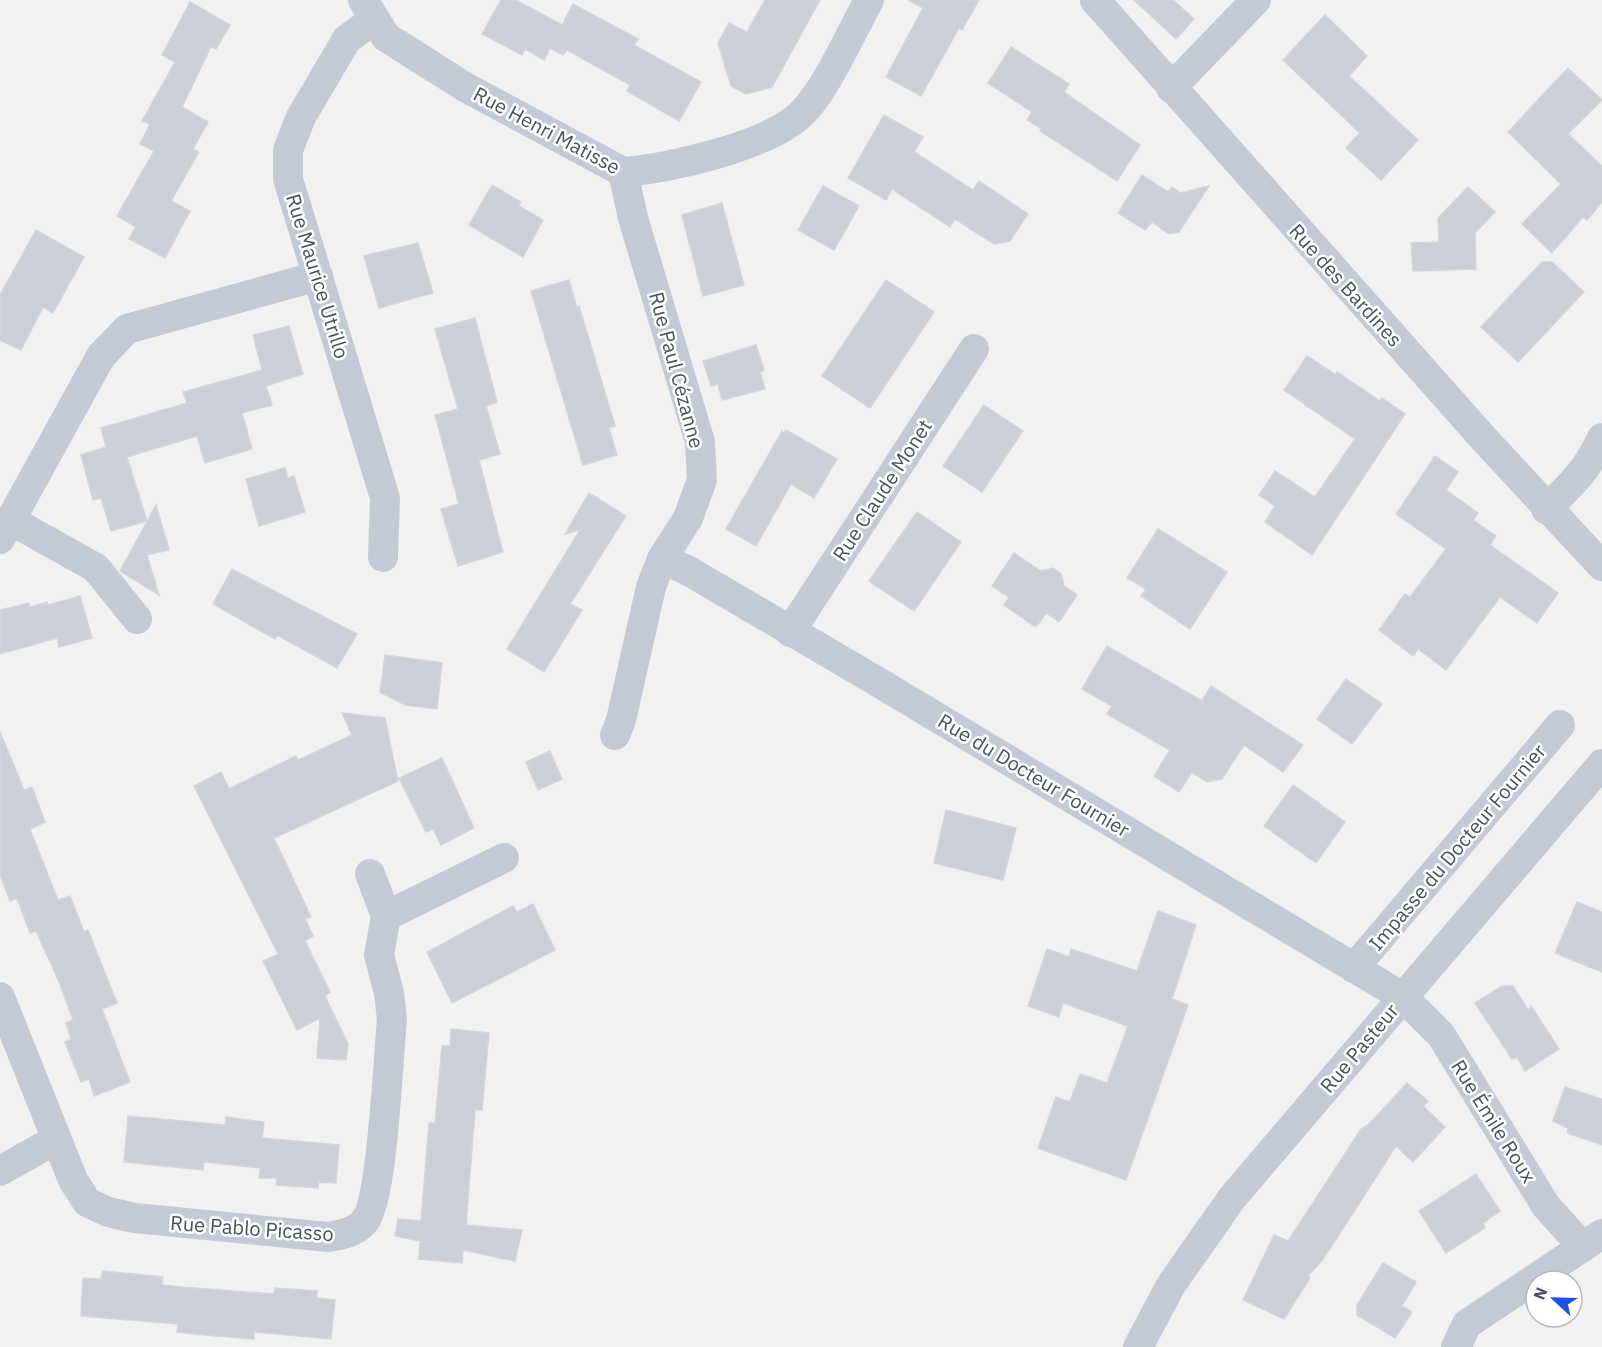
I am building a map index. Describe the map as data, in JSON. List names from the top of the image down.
{
  "streets": {
    "street": [
      "Rue Henri Matisse",
      "Rue Maurice Utrillo",
      "Rue des Bardines",
      "Rue Paul Cézanne",
      "Rue Claude Monet",
      "Rue du Docteur Fournier",
      "Impasse du Docteur Fournier",
      "Rue Pasteur",
      "Rue Émile Roux",
      "Rue Pablo Picasso"
    ]
  },
  "crossings": [
    ["Rue Henri Matisse", "Rue Maurice Utrillo"],
    ["Rue Henri Matisse", "Rue Paul Cézanne"],
    ["Rue Paul Cézanne", "Rue du Docteur Fournier"],
    ["Rue Claude Monet", "Rue du Docteur Fournier"],
    ["Rue du Docteur Fournier", "Impasse du Docteur Fournier"],
    ["Rue du Docteur Fournier", "Rue Pasteur"],
    ["Rue du Docteur Fournier", "Rue Émile Roux"],
    ["Rue Pasteur", "Rue Émile Roux"]
  ],
  "north": "left"
}
